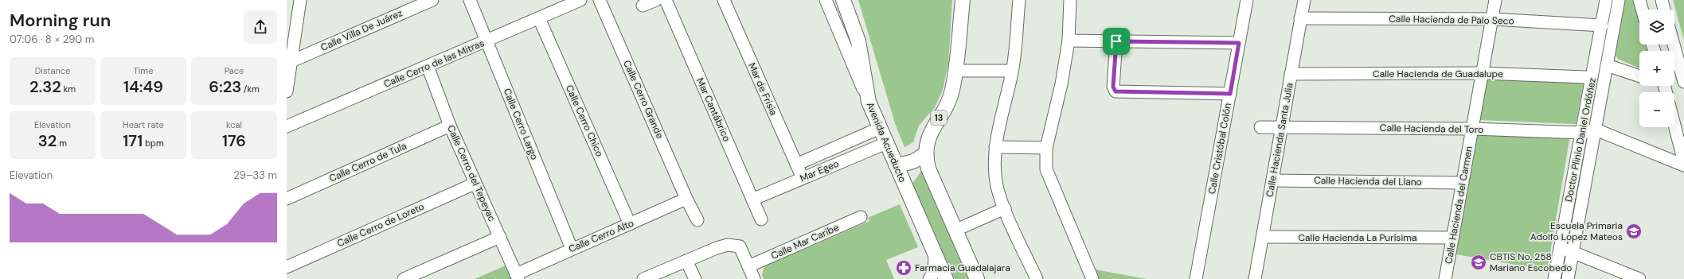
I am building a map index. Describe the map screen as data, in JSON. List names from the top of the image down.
{
  "streets": {
    "main road": ["13", "Avenida Acueducto"],
    "street": [
      "Calle Hacienda de Palo Seco",
      "Calle Villa De Juárez",
      "Calle Cerro de las Mitras",
      "Calle Hacienda de Guadalupe",
      "Mar de Frisia",
      "Calle Cerro Grande",
      "Mar Cantábrico",
      "Calle Cerro Chico",
      "Calle Cerro Largo",
      "Calle Hacienda del Toro",
      "Calle Hacienda Santa Julia",
      "Doctor Plinio Daniel Ordóñez",
      "Calle Cristóbal Colón",
      "Calle Cerro de Tula",
      "Mar Egeo",
      "Calle Cerro del Tepeyac",
      "Calle Hacienda del Llano",
      "Calle Hacienda del Carmen",
      "Calle Cerro de Loreto",
      "Calle Cerro Alto",
      "Calle Hacienda La Purísima",
      "Calle Mar Caribe"
    ]
  },
  "crossings": [
    ["Calle Hacienda de Palo Seco", "Calle Hacienda Santa Julia"],
    ["Calle Hacienda de Palo Seco", "Doctor Plinio Daniel Ordóñez"],
    ["Calle Hacienda de Palo Seco", "Calle Hacienda del Carmen"],
    ["Calle Cerro de las Mitras", "Calle Cerro Chico"],
    ["Calle Cerro de las Mitras", "Calle Cerro Largo"],
    ["Calle Cerro de las Mitras", "Calle Cerro del Tepeyac"],
    ["Calle Hacienda de Guadalupe", "Calle Hacienda Santa Julia"],
    ["Calle Hacienda de Guadalupe", "Calle Hacienda del Carmen"],
    ["Mar de Frisia", "Mar Egeo"],
    ["Calle Cerro Grande", "Calle Cerro Alto"],
    ["Mar Cantábrico", "Mar Egeo"],
    ["Calle Cerro Chico", "Calle Cerro Alto"],
    ["Calle Cerro Largo", "Calle Cerro Alto"],
    ["Calle Hacienda del Toro", "Calle Hacienda Santa Julia"],
    ["Calle Hacienda del Toro", "Doctor Plinio Daniel Ordóñez"],
    ["Calle Hacienda del Toro", "Calle Hacienda del Carmen"],
    ["Calle Hacienda Santa Julia", "Calle Hacienda del Llano"],
    ["Calle Hacienda Santa Julia", "Calle Hacienda La Purísima"],
    ["Avenida Acueducto", "Mar Egeo"],
    ["Calle Cerro de Tula", "Calle Cerro del Tepeyac"],
    ["Calle Cerro del Tepeyac", "Calle Cerro de Loreto"],
    ["Calle Cerro del Tepeyac", "Calle Cerro Alto"],
    ["Calle Hacienda del Llano", "Calle Hacienda del Carmen"],
    ["Calle Hacienda del Carmen", "Calle Hacienda La Purísima"]
  ],
  "places": {
    "school or university": ["Escuela Primaria Adolfo Lopez Mateos", "CBTIS No. 258 Mariano Escobedo"],
    "pharmacy": ["Farmacia Guadalajara"]
  },
  "page": {
    "heading": ["Morning run", "07:06 · 8 × 290 m"],
    "map_buttons": ["+", "−"],
    "stats": [
      ["Distance", "2.32 km"],
      ["Time", "14:49"],
      ["Pace", "6:23 /km"],
      ["Elevation", "32 m"],
      ["Heart rate", "171 bpm"],
      ["kcal", "176"]
    ],
    "chart": ["Elevation", "29–33 m"]
  }
}
